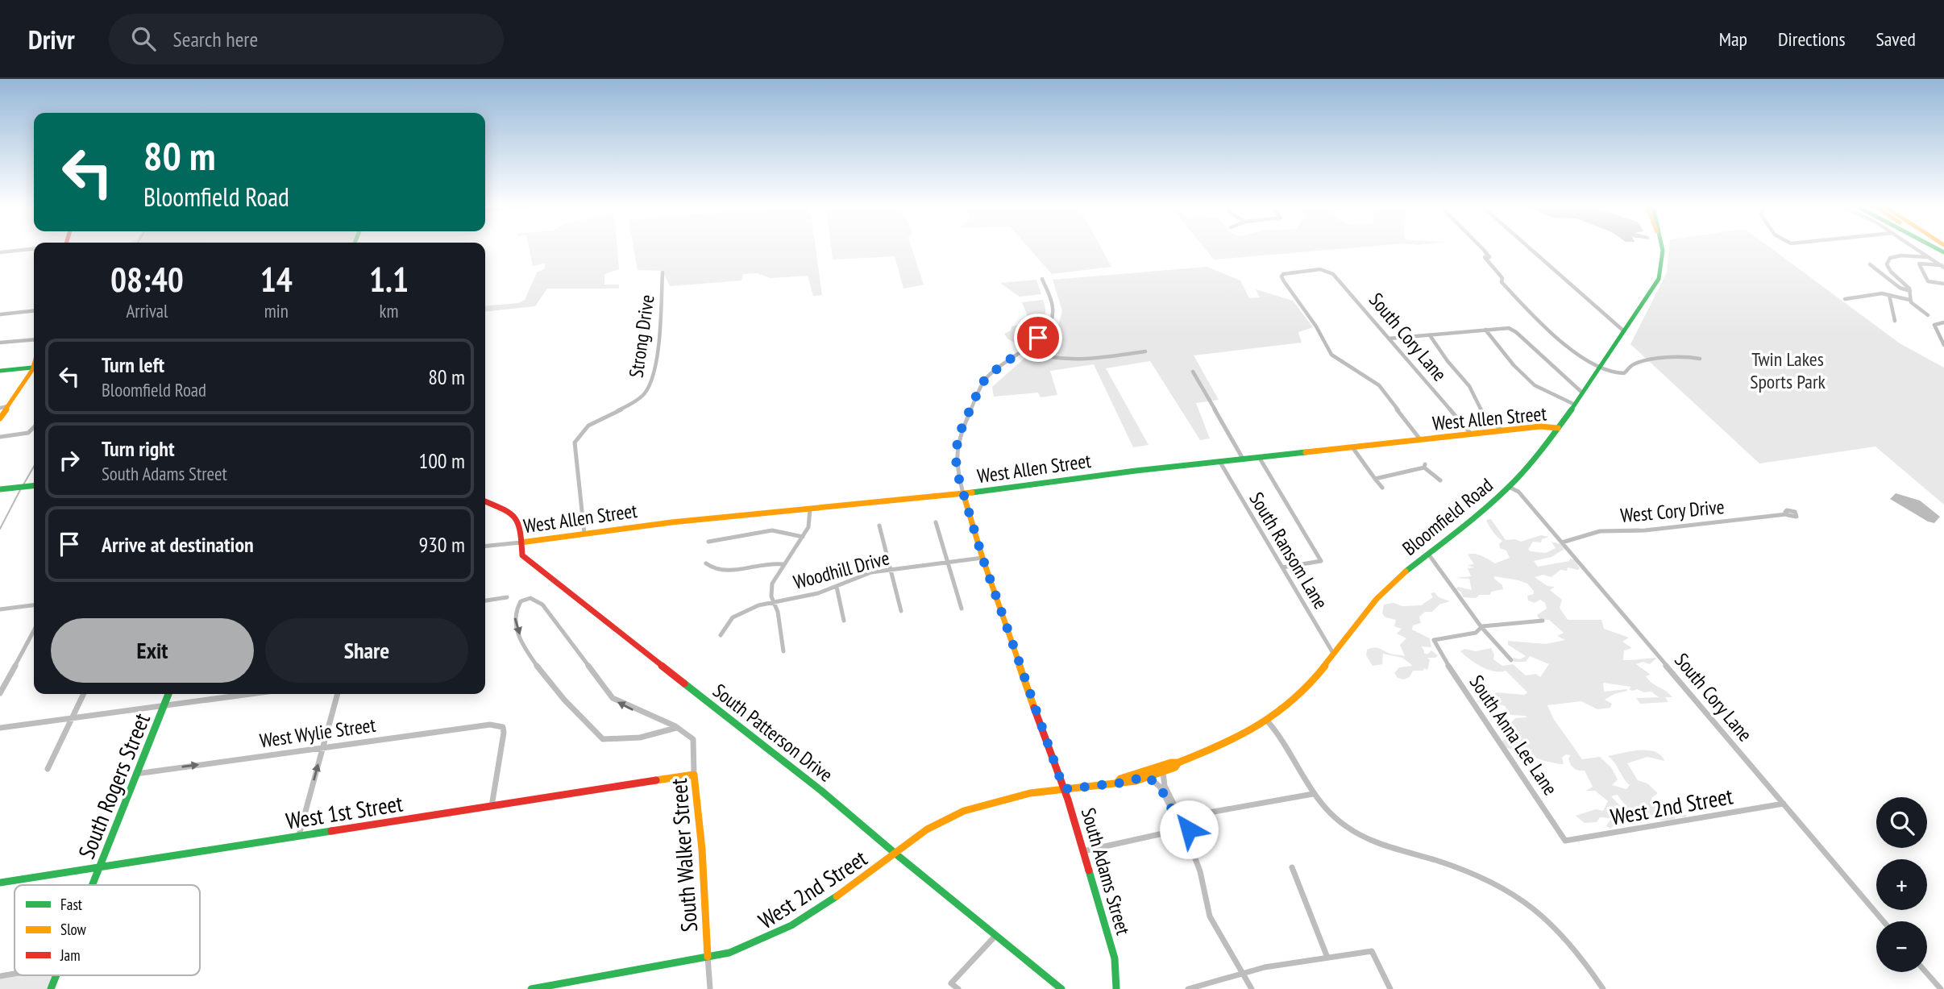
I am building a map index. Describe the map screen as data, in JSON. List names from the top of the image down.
{
  "streets": {
    "main road": [
      "West Allen Street",
      "Bloomfield Road",
      "South Patterson Drive",
      "South Rogers Street",
      "West 2nd Street",
      "West 1st Street",
      "South Walker Street",
      "South Adams Street"
    ],
    "street": [
      "Strong Drive",
      "South Cory Lane",
      "West Cory Drive",
      "South Ransom Lane",
      "Woodhill Drive",
      "West Wylie Street",
      "South Anna Lee Lane"
    ]
  },
  "crossings": [
    ["Strong Drive", "West Allen Street"],
    ["South Cory Lane", "West Allen Street"],
    ["South Cory Lane", "West Cory Drive"],
    ["South Cory Lane", "Bloomfield Road"],
    ["South Cory Lane", "West 2nd Street"],
    ["West Allen Street", "Bloomfield Road"],
    ["West Allen Street", "South Ransom Lane"],
    ["West Allen Street", "South Patterson Drive"],
    ["West Allen Street", "South Adams Street"],
    ["Bloomfield Road", "South Ransom Lane"],
    ["Bloomfield Road", "West 2nd Street"],
    ["Bloomfield Road", "South Adams Street"],
    ["Woodhill Drive", "South Adams Street"],
    ["West Wylie Street", "South Rogers Street"],
    ["West Wylie Street", "West 1st Street"],
    ["South Patterson Drive", "West 2nd Street"],
    ["South Anna Lee Lane", "West 2nd Street"],
    ["South Rogers Street", "West 1st Street"],
    ["West 2nd Street", "South Walker Street"],
    ["West 2nd Street", "South Adams Street"],
    ["West 1st Street", "South Walker Street"]
  ],
  "one_way": ["West Wylie Street"],
  "parks": ["Twin Lakes Sports Park"],
  "legend": ["Fast", "Slow", "Jam"],
  "page": {
    "header": "Drivr",
    "search": "Search here",
    "nav": ["Map", "Directions", "Saved"],
    "turn": ["80 m", "Bloomfield Road"],
    "eta": [
      "08:40",
      "Arrival",
      "14",
      "min",
      "1.1",
      "km"
    ],
    "list": [
      {
        "name": "Turn left",
        "note": "Bloomfield Road",
        "value": "80 m"
      },
      {
        "name": "Turn right",
        "note": "South Adams Street",
        "value": "100 m"
      },
      {
        "name": "Arrive at destination",
        "value": "930 m"
      }
    ],
    "buttons": ["Exit", "Share"],
    "map_buttons": ["+", "−"]
  }
}
